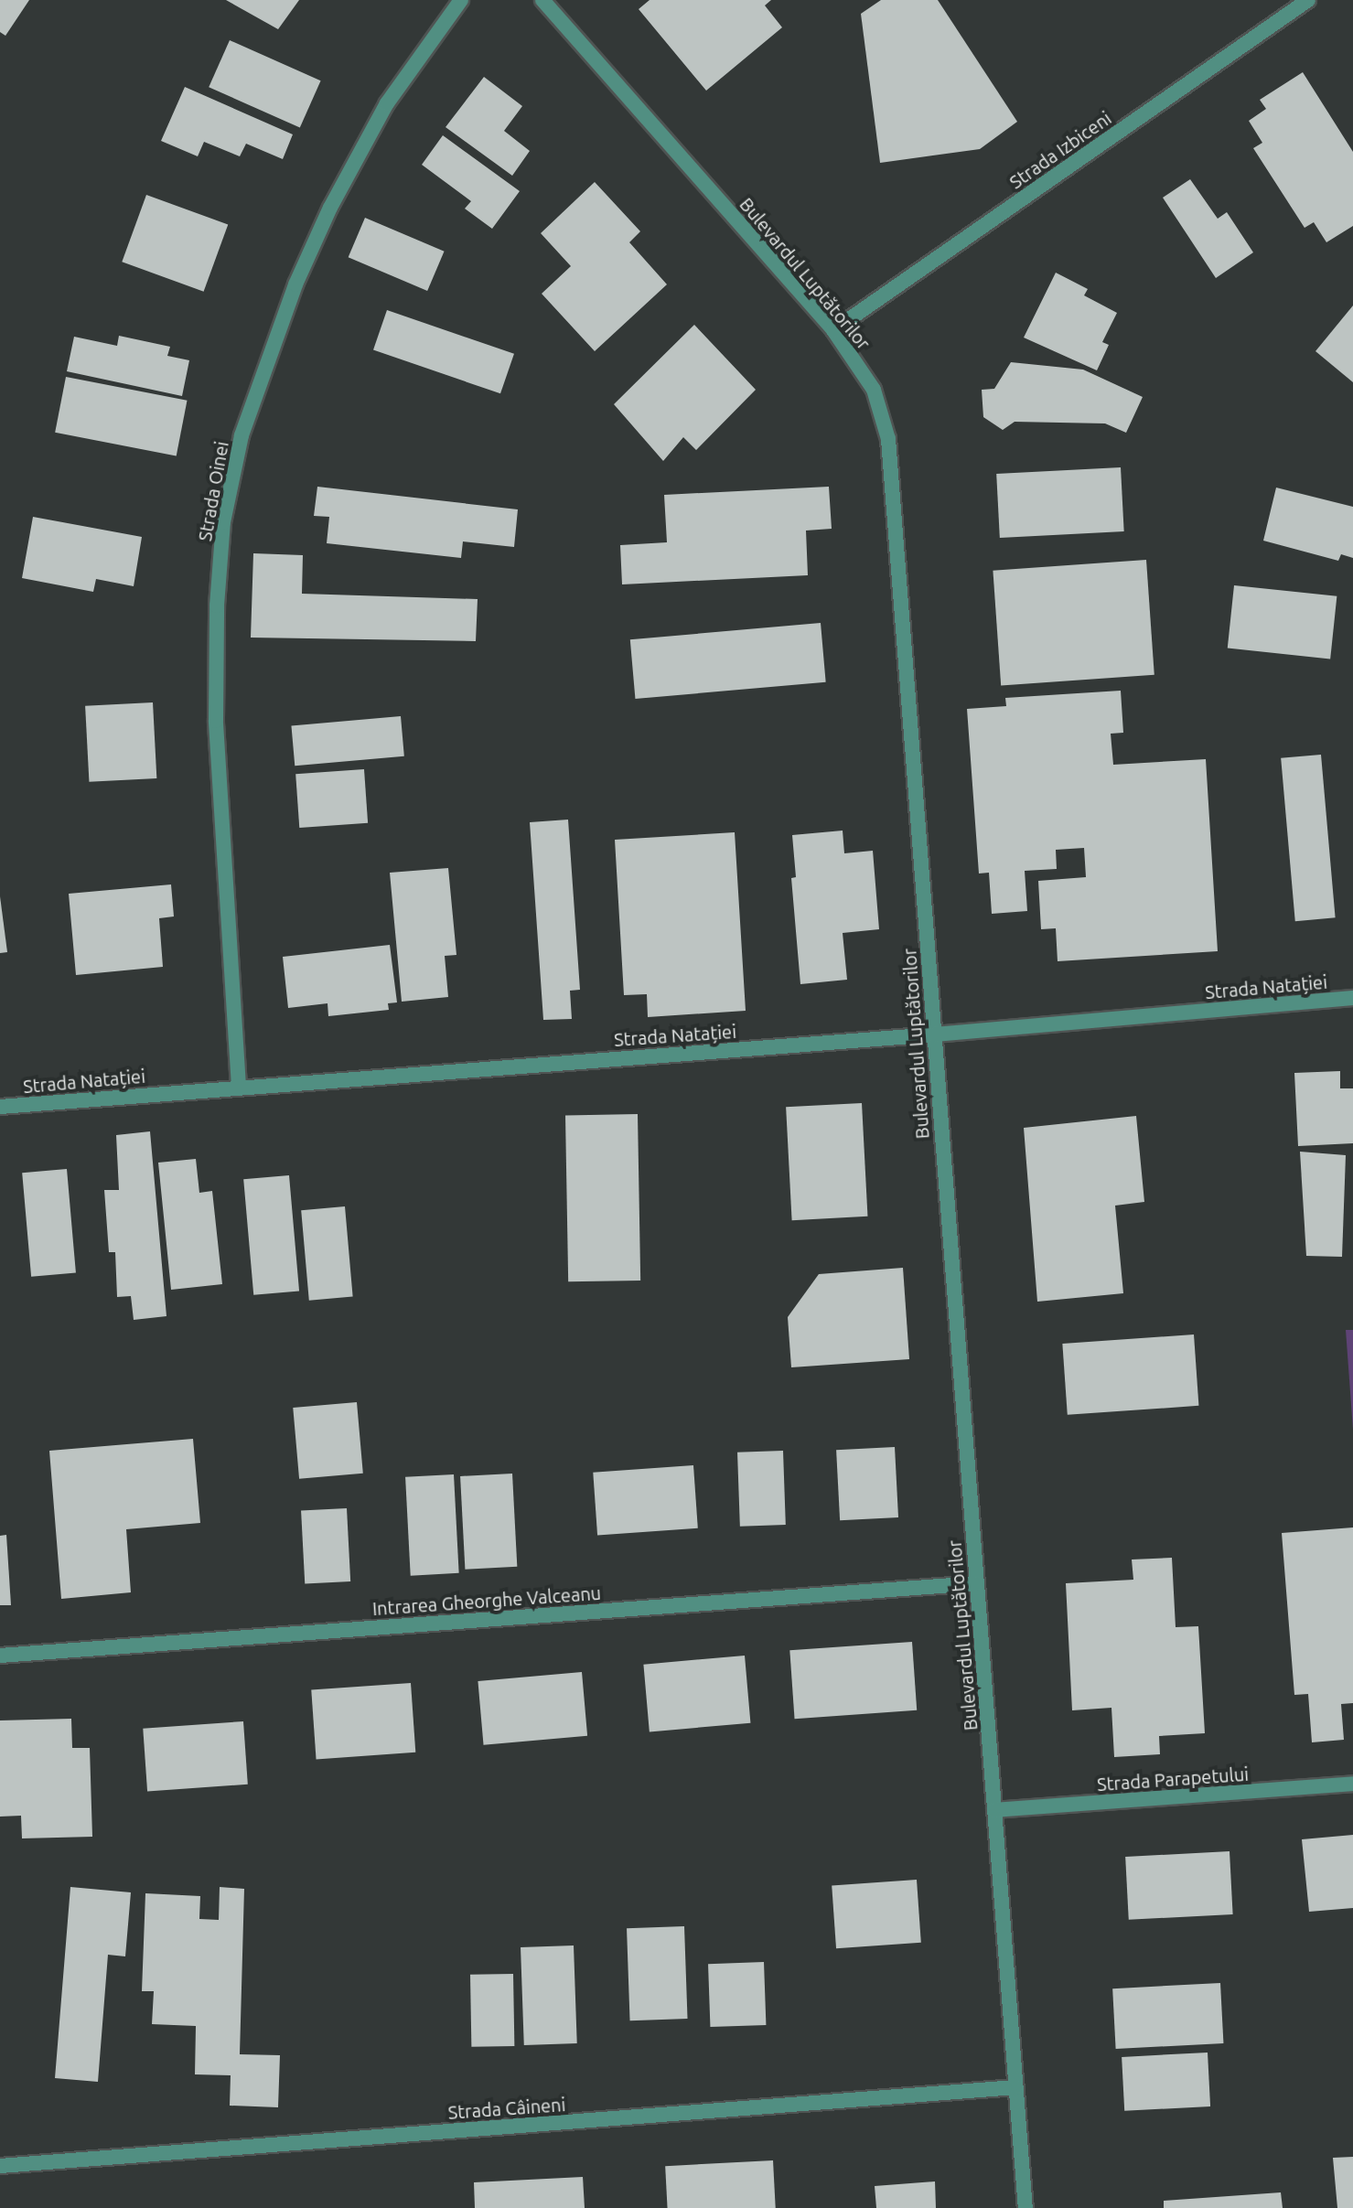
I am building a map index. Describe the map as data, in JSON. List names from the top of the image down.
{
  "streets": {
    "street": [
      "Strada Izbiceni",
      "Bulevardul Luptătorilor",
      "Strada Oinei",
      "Strada Natației",
      "Intrarea Gheorghe Valceanu",
      "Strada Parapetului",
      "Strada Câineni"
    ]
  },
  "crossings": [
    ["Strada Izbiceni", "Bulevardul Luptătorilor"],
    ["Bulevardul Luptătorilor", "Strada Natației"],
    ["Bulevardul Luptătorilor", "Intrarea Gheorghe Valceanu"],
    ["Bulevardul Luptătorilor", "Strada Parapetului"],
    ["Bulevardul Luptătorilor", "Strada Câineni"],
    ["Strada Oinei", "Strada Natației"]
  ]
}
